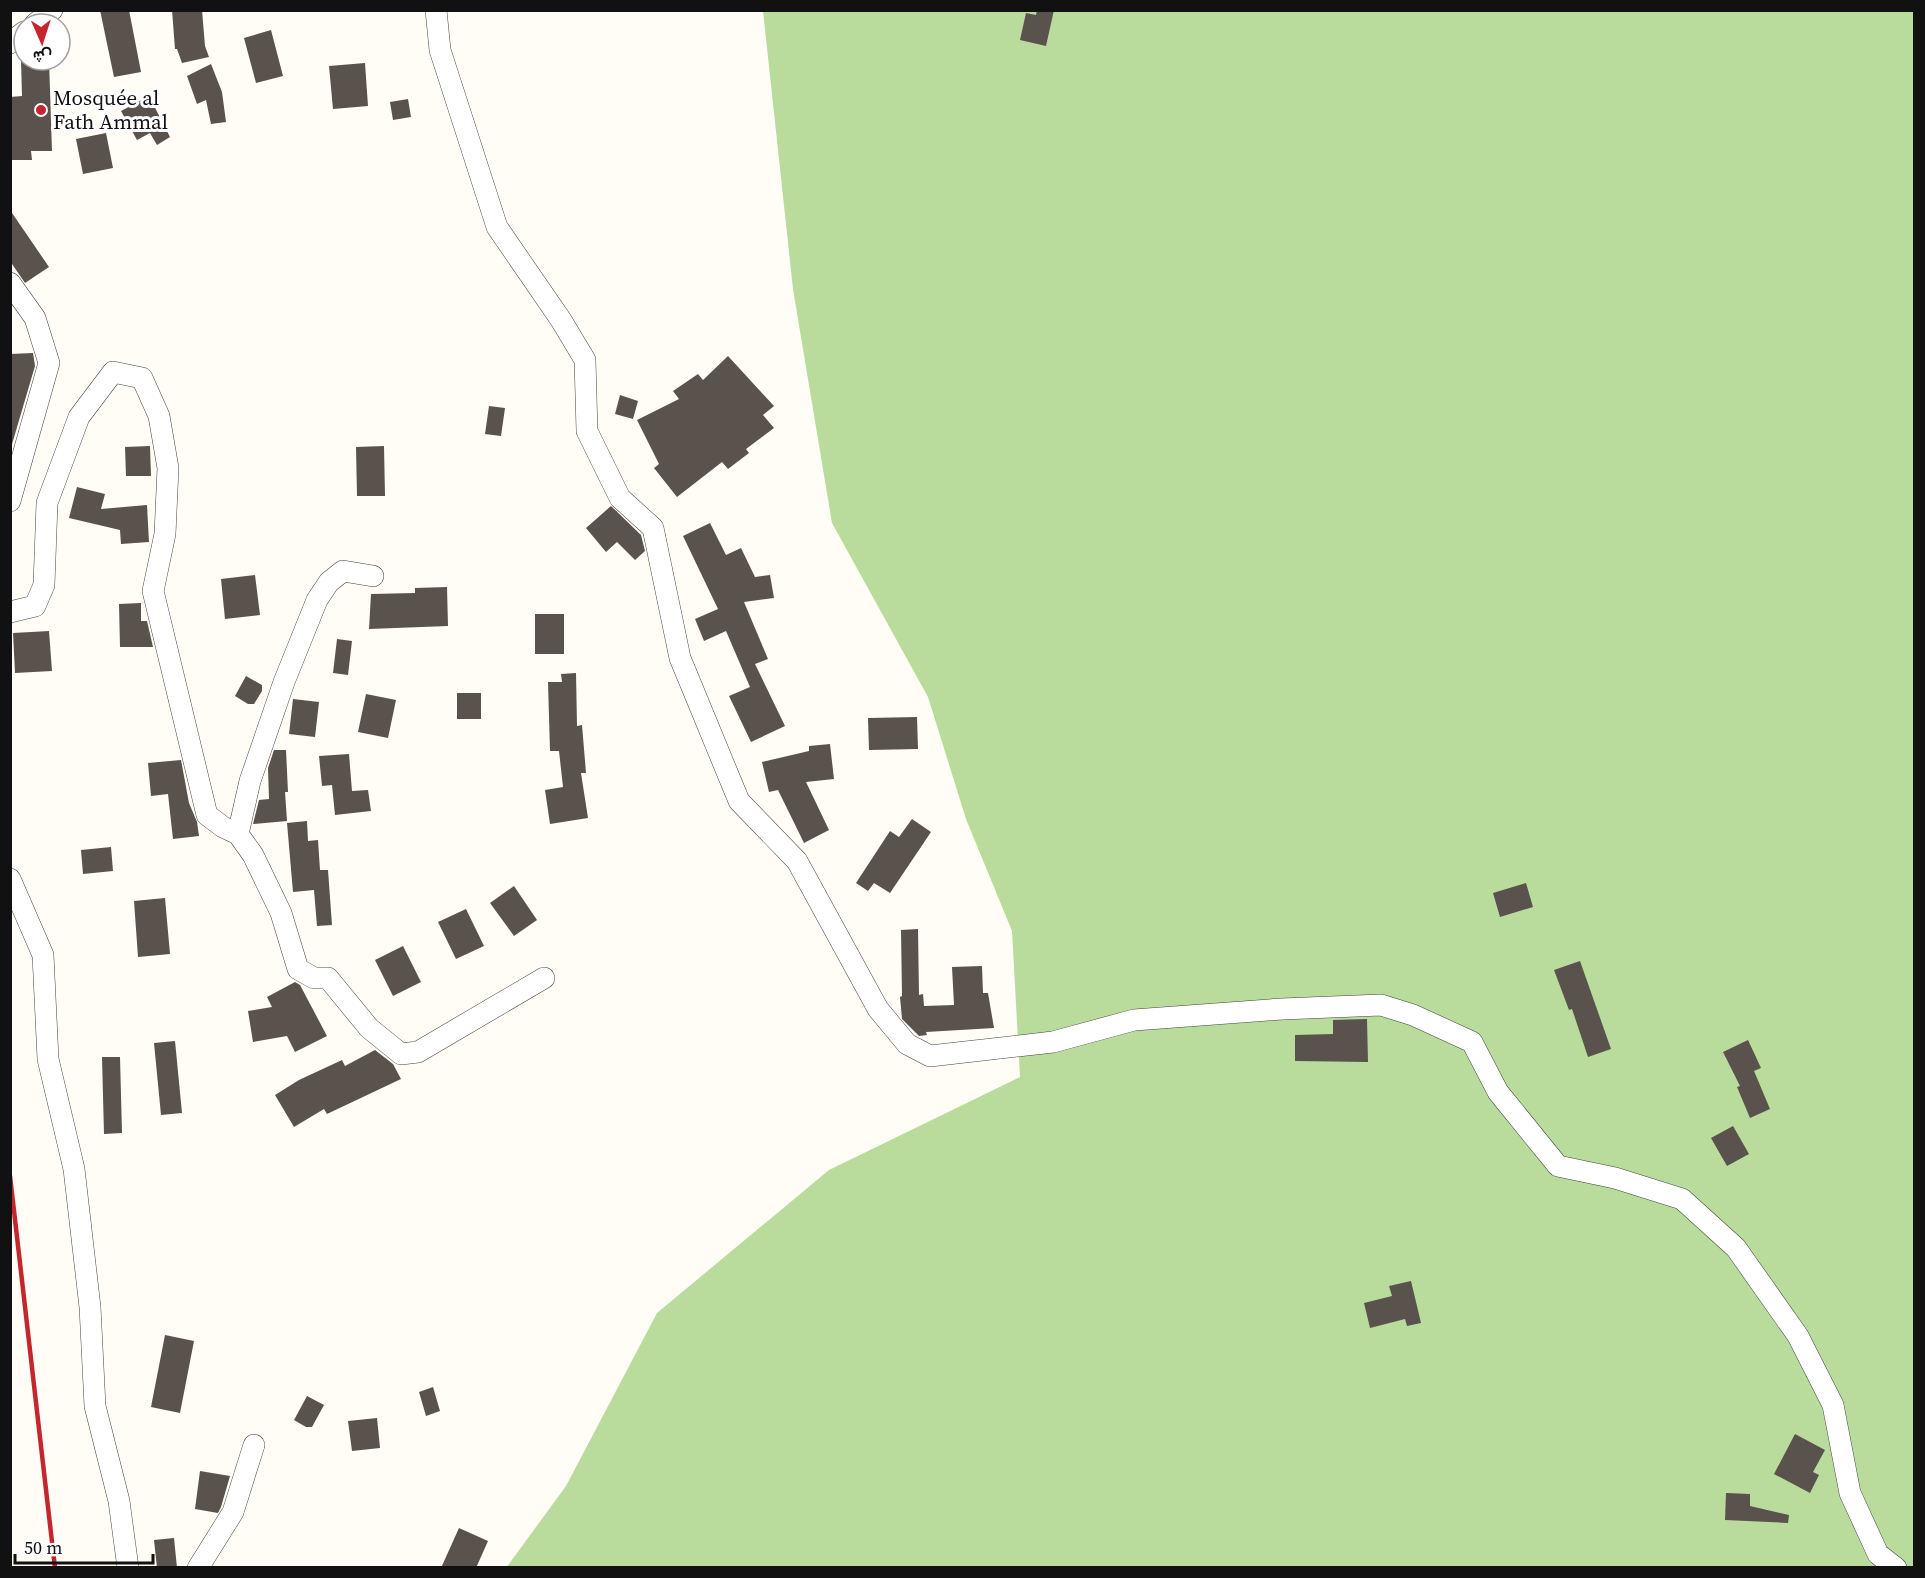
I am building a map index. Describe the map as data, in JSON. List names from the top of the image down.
{
  "places": ["Mosquée al Fath Ammal"],
  "scale_bar": "50 m",
  "north": "bottom"
}
